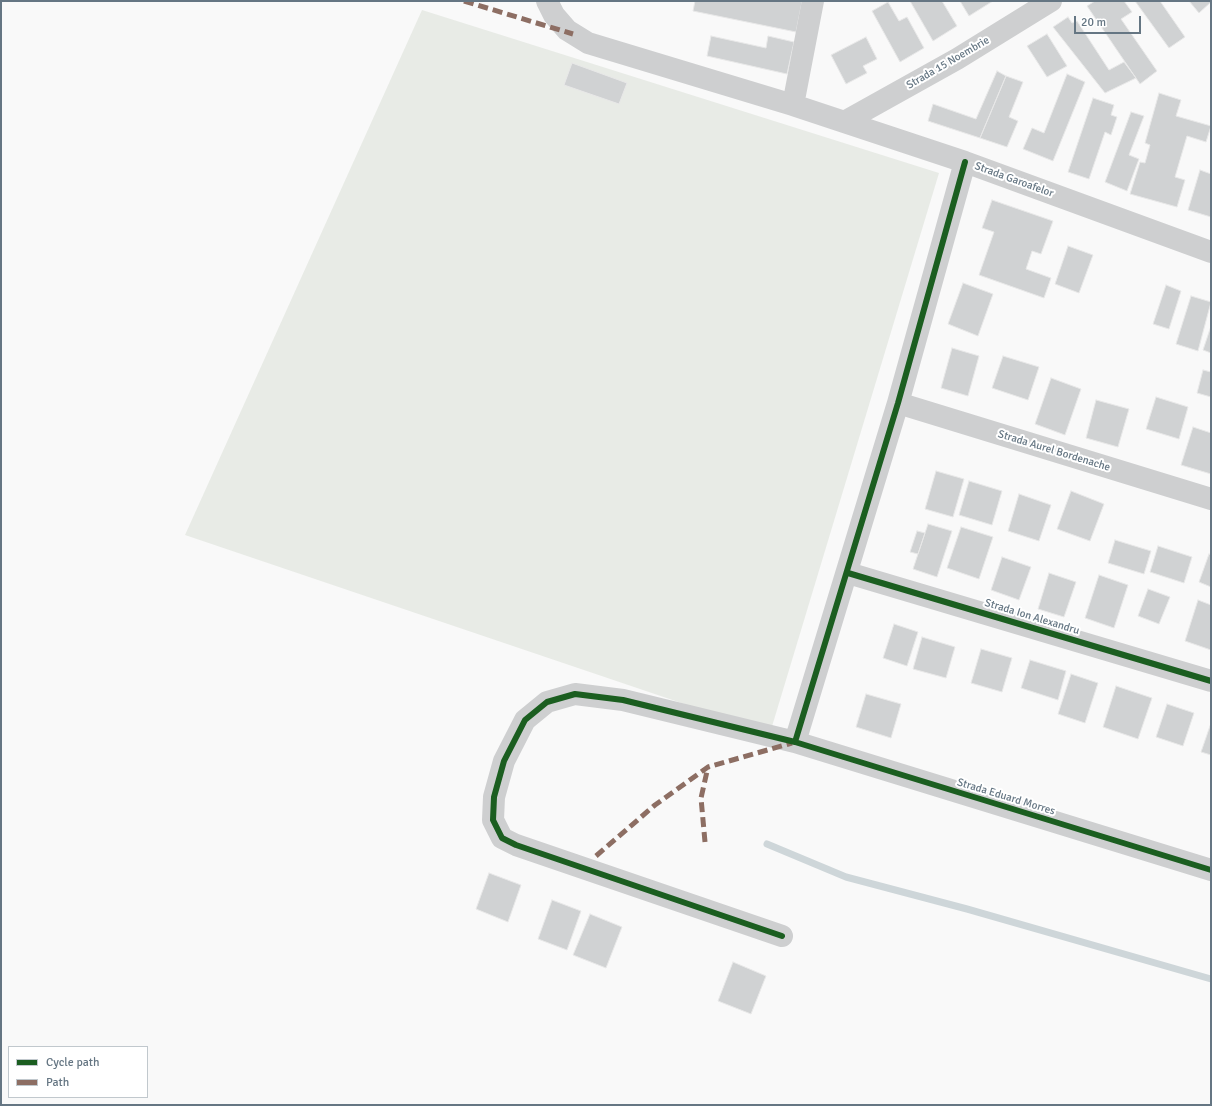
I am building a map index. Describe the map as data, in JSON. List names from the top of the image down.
{
  "streets": {
    "street": [
      "Strada 15 Noembrie",
      "Strada Garoafelor",
      "Strada Aurel Bordenache",
      "Strada Ion Alexandru",
      "Strada Eduard Morres"
    ]
  },
  "crossings": [
    ["Strada 15 Noembrie", "Strada Garoafelor"]
  ],
  "legend": ["Cycle path", "Path"],
  "scale_bar": "20 m"
}
